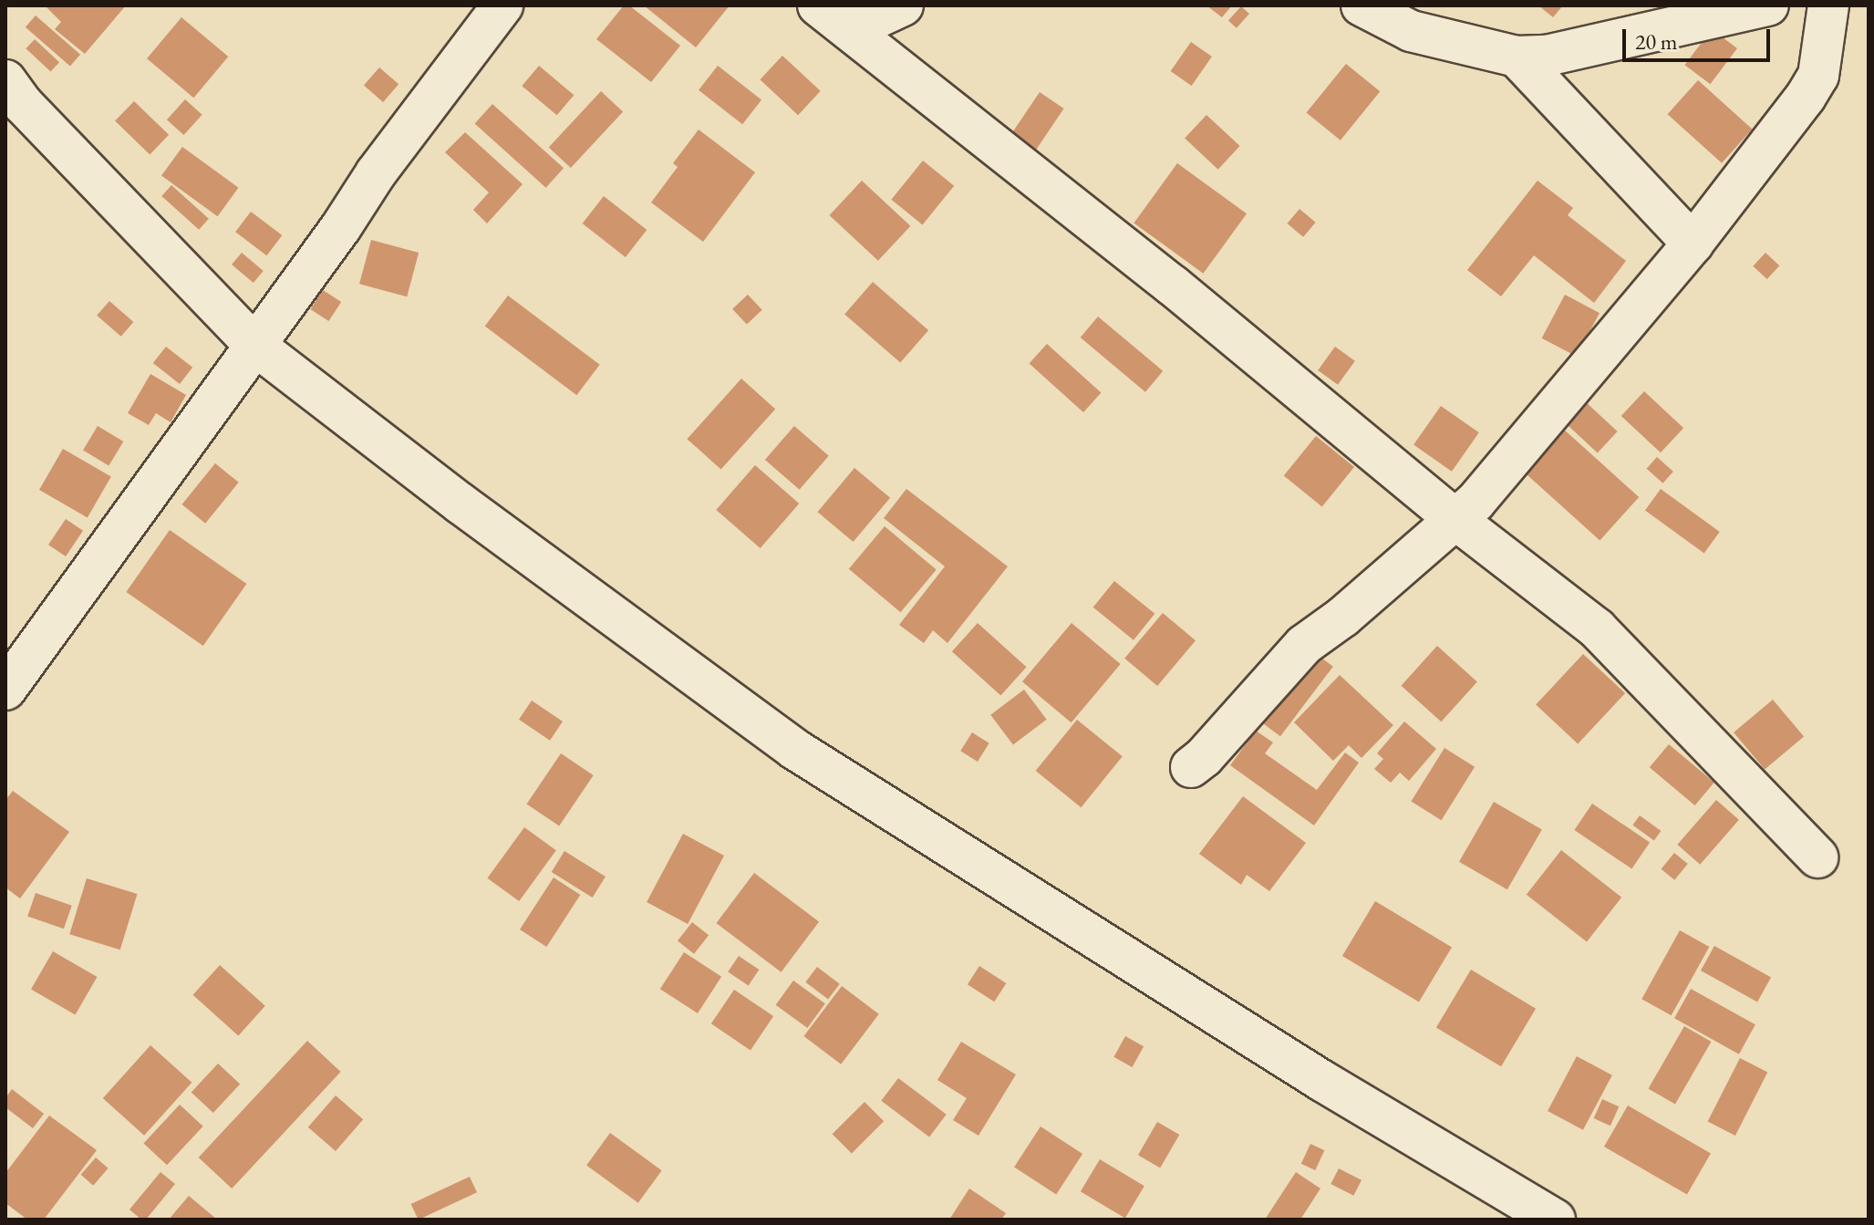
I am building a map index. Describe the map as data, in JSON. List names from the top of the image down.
{
  "scale_bar": "20 m"
}
